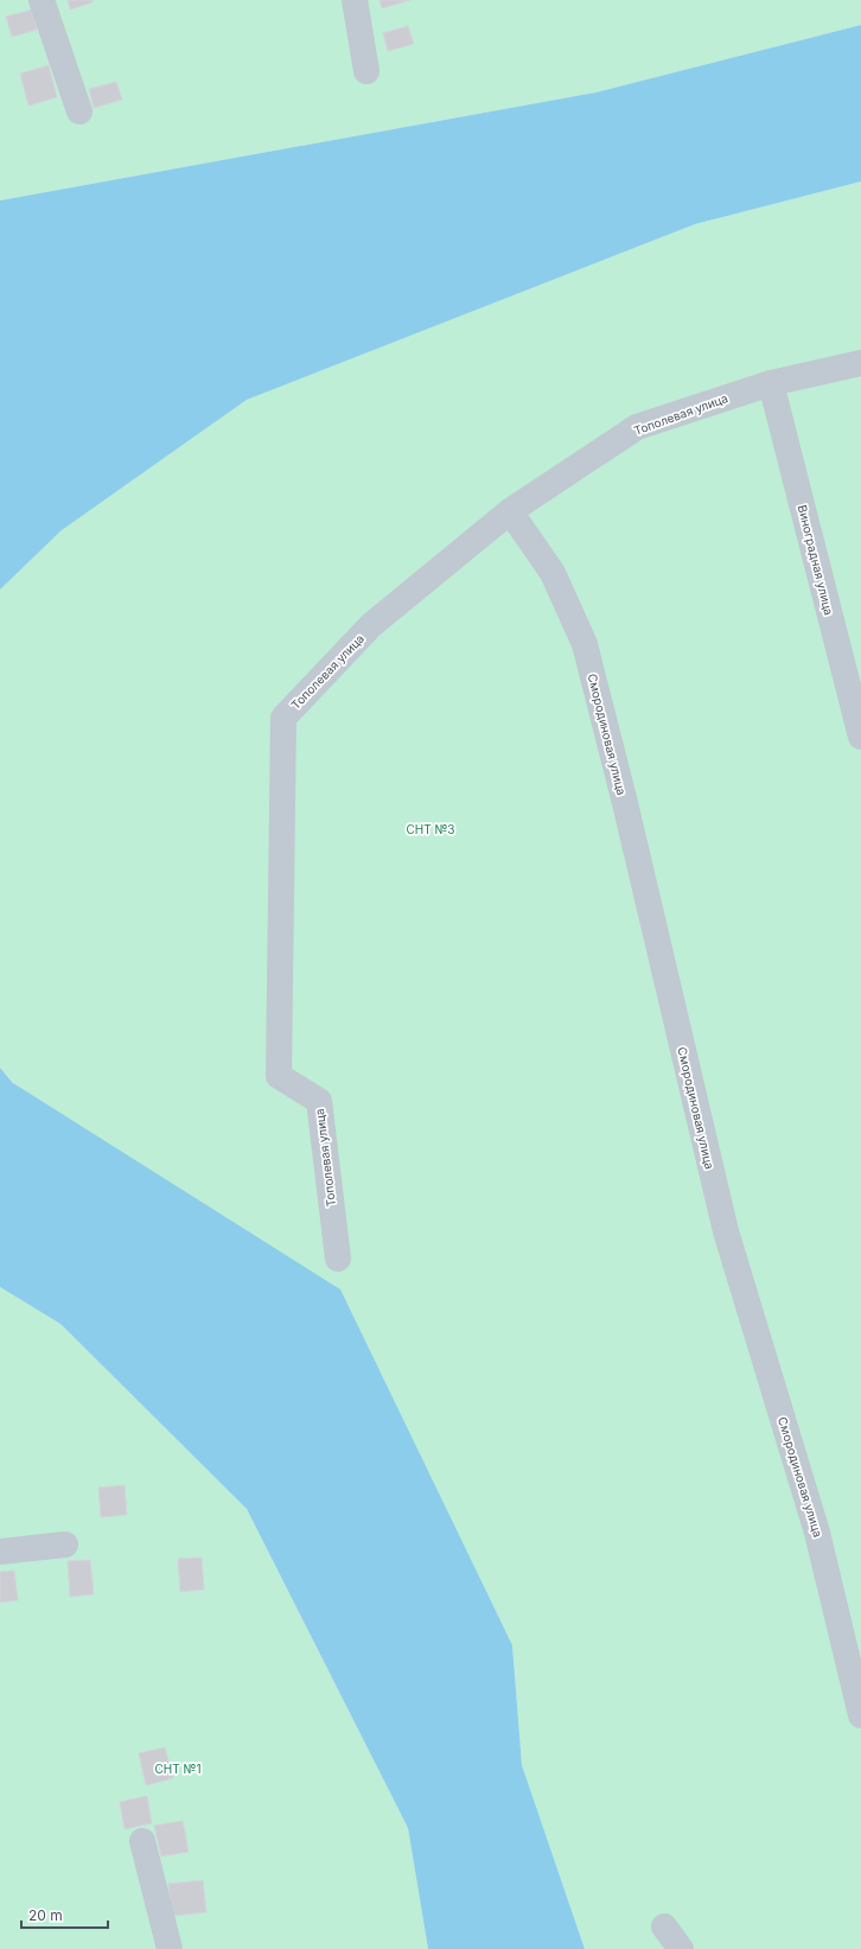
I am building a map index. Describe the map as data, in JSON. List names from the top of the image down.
{
  "streets": {
    "street": ["Тополевая улица", "Виноградная улица", "Смородиновая улица"]
  },
  "crossings": [
    ["Тополевая улица", "Виноградная улица"],
    ["Тополевая улица", "Смородиновая улица"]
  ],
  "parks": ["СНТ №3", "СНТ №1"],
  "scale_bar": "20 m"
}
